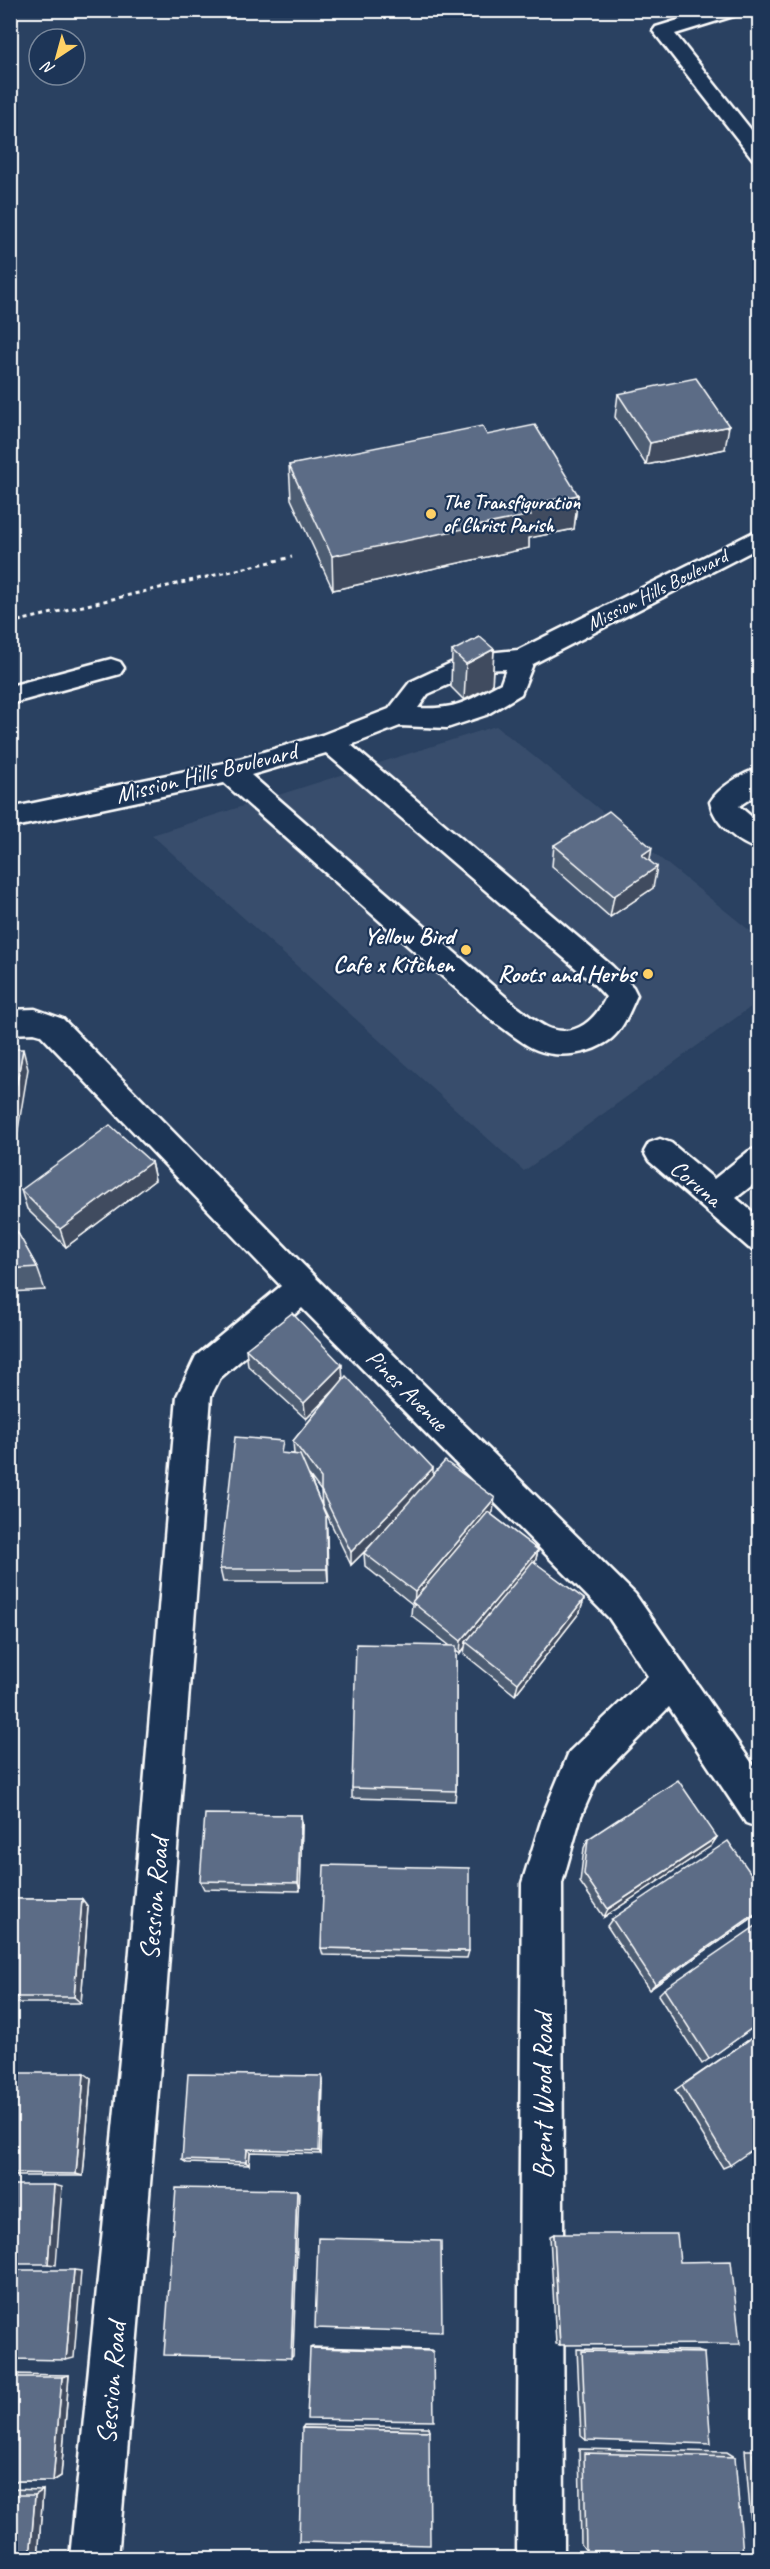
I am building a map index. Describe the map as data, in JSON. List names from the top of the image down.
{
  "streets": {
    "street": [
      "Mission Hills Boulevard",
      "Coruna",
      "Pines Avenue",
      "Session Road",
      "Brent Wood Road"
    ]
  },
  "crossings": [
    ["Pines Avenue", "Session Road"],
    ["Pines Avenue", "Brent Wood Road"]
  ],
  "places": ["The Transfiguration of Christ Parish", "Yellow Bird Cafe x Kitchen", "Roots and Herbs"],
  "north": "bottom left"
}
